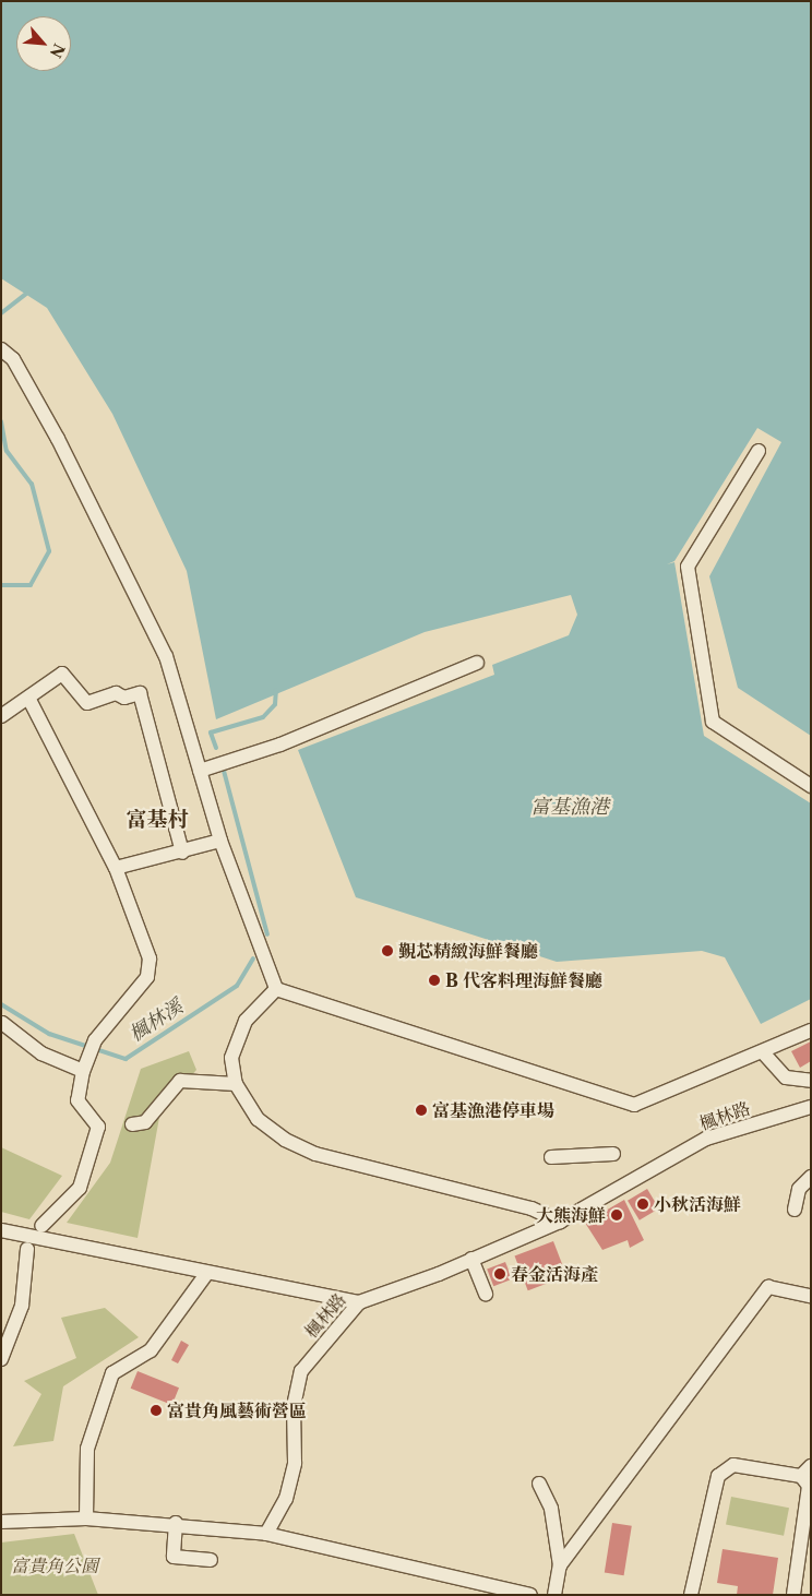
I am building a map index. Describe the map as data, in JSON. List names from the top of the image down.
{
  "streets": {
    "street": ["楓林路"]
  },
  "districts": ["富基村"],
  "water": ["富基漁港", "楓林溪"],
  "parks": ["富貴角公園"],
  "places": [
    "覲芯精緻海鮮餐廳",
    "B 代客料理海鮮餐廳",
    "富基漁港停車場",
    "小秋活海鮮",
    "大熊海鮮",
    "春金活海產",
    "富貴角風藝術營區"
  ],
  "north": "bottom right"
}
